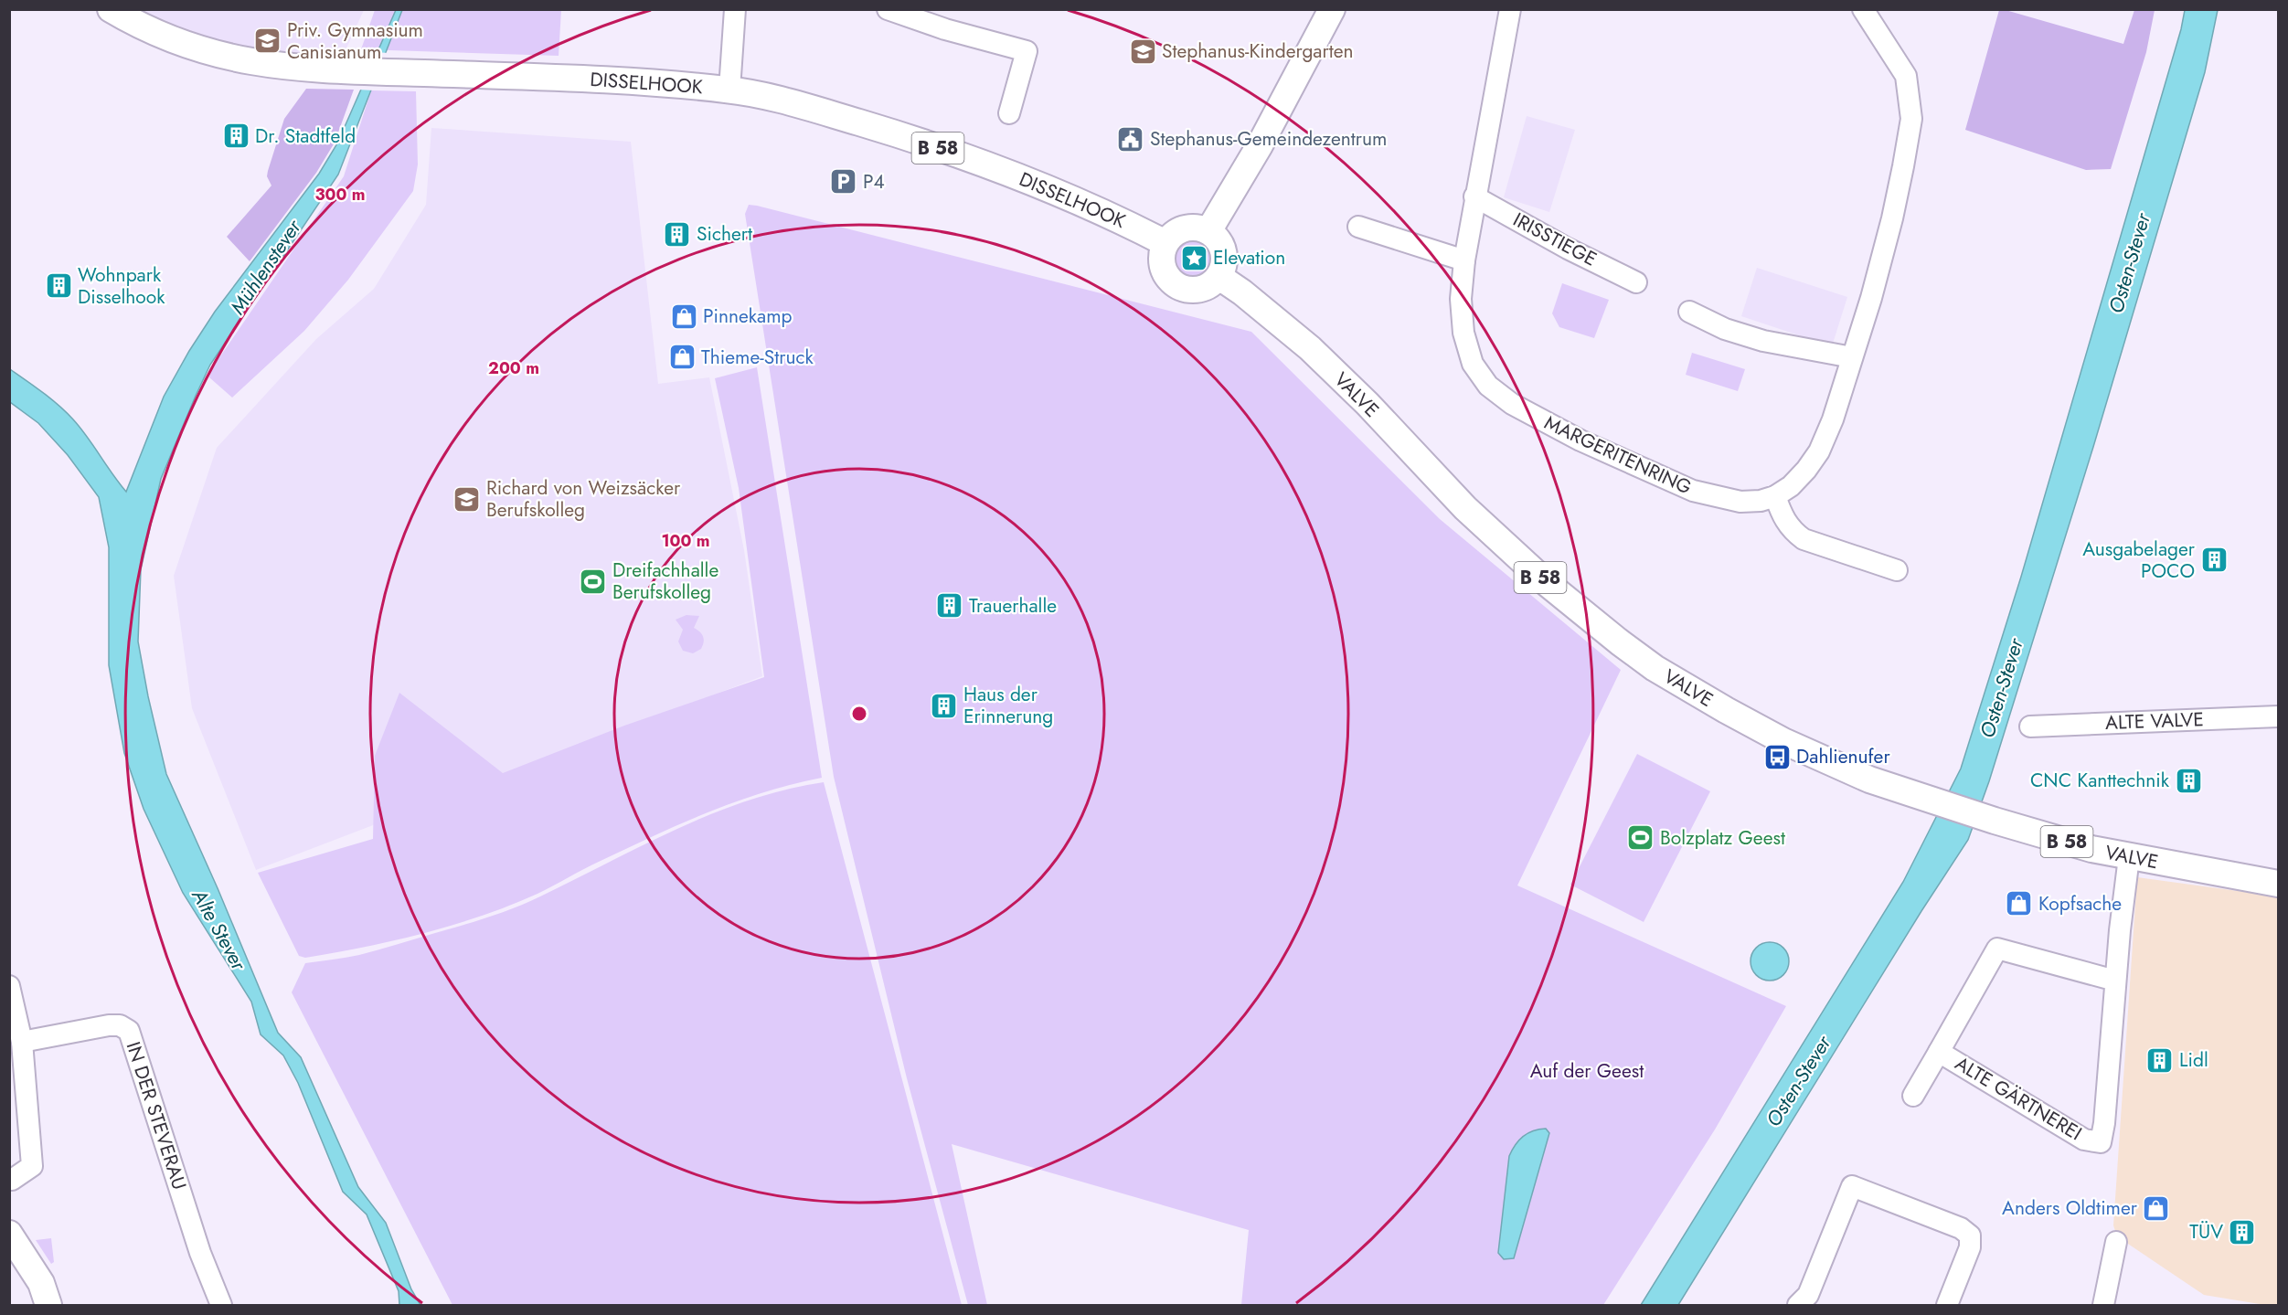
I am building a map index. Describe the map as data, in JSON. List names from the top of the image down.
{
  "streets": {
    "main road": ["DISSELHOOK", "B 58", "VALVE"],
    "street": [
      "IRISSTIEGE",
      "MARGERITENRING",
      "ALTE VALVE",
      "ALTE GÄRTNEREI",
      "IN DER STEVERAU"
    ]
  },
  "crossings": [
    ["DISSELHOOK", "VALVE"],
    ["IRISSTIEGE", "MARGERITENRING"],
    ["VALVE", "ALTE GÄRTNEREI"]
  ],
  "water": ["Osten-Stever", "Mühlenstever", "Alte Stever"],
  "parks": ["Auf der Geest"],
  "places": {
    "school or university": ["Priv. Gymnasium Canisianum", "Stephanus-Kindergarten", "Richard von Weizsäcker Berufskolleg"],
    "building": [
      "Dr. Stadtfeld",
      "Sichert",
      "Wohnpark Disselhook",
      "Ausgabelager POCO",
      "Trauerhalle",
      "Haus der Erinnerung",
      "CNC Kanttechnik",
      "Lidl",
      "TÜV"
    ],
    "public building": ["Stephanus-Gemeindezentrum"],
    "parking": ["P4"],
    "place": ["Elevation"],
    "shop": [
      "Pinnekamp",
      "Thieme-Struck",
      "Kopfsache",
      "Anders Oldtimer"
    ],
    "sports": ["Dreifachhalle Berufskolleg", "Bolzplatz Geest"],
    "bus stop": ["Dahlienufer"]
  },
  "rings": ["300 m", "200 m", "100 m"]
}
